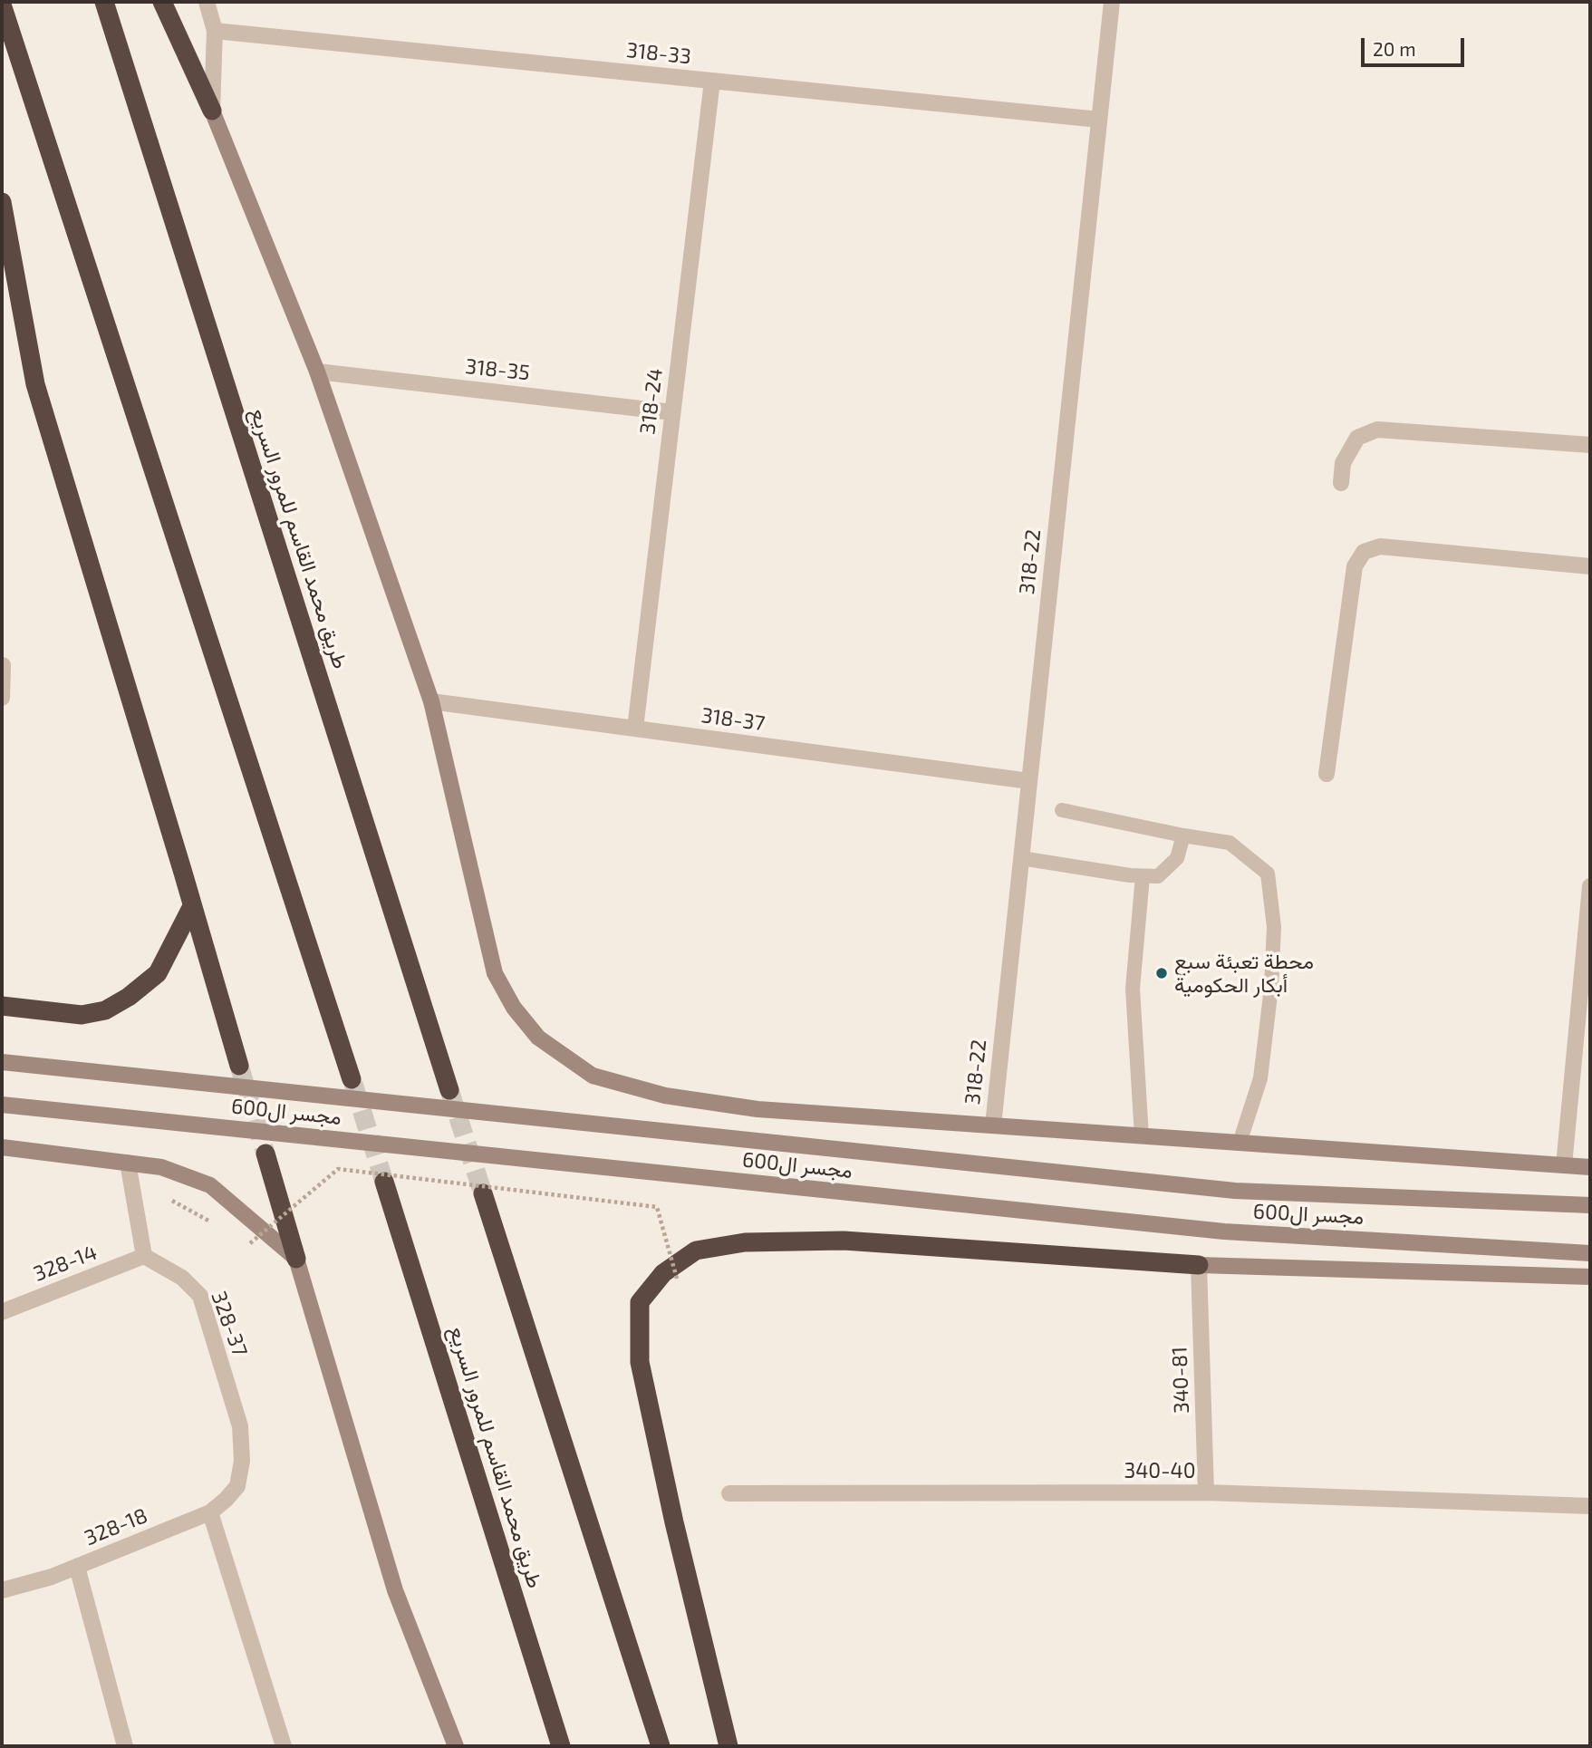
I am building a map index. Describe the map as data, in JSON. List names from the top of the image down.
{
  "streets": {
    "highway": ["طريق محمد القاسم للمرور السريع"],
    "street": [
      "318-33",
      "318-35",
      "318-24",
      "318-22",
      "318-37",
      "مجسر ال600",
      "328-14",
      "328-37",
      "340-81",
      "340-40",
      "328-18"
    ]
  },
  "crossings": [
    ["318-33", "318-24"],
    ["318-33", "318-22"],
    ["318-35", "318-24"],
    ["318-24", "318-37"],
    ["318-22", "318-37"],
    ["328-14", "328-37"],
    ["328-37", "328-18"],
    ["340-81", "340-40"]
  ],
  "places": ["محطة تعبئة سبع أبكار الحكومية"],
  "scale_bar": "20 m"
}
